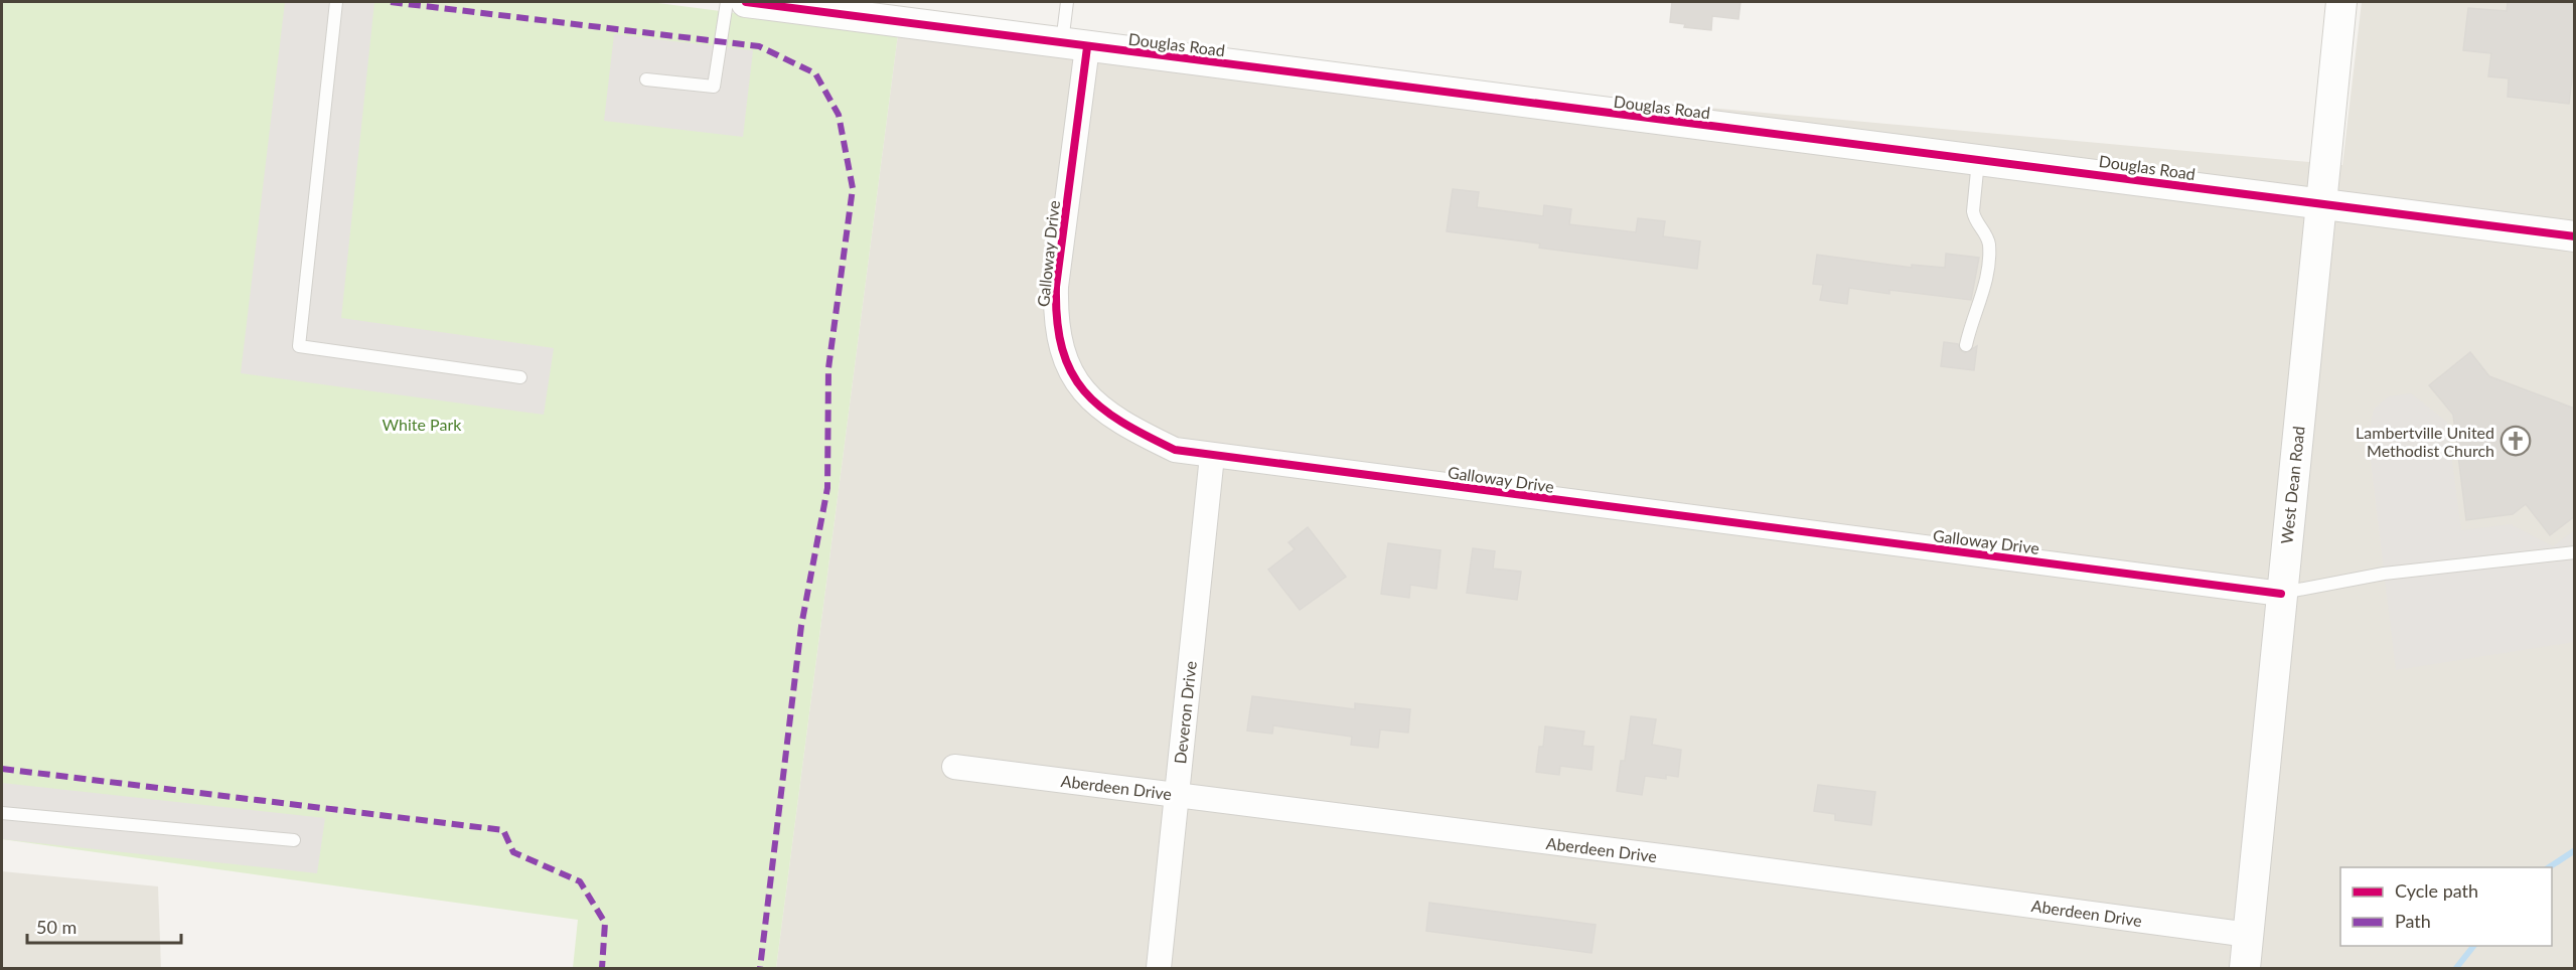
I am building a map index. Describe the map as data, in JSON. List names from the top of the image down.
{
  "streets": {
    "street": [
      "Douglas Road",
      "Galloway Drive",
      "West Dean Road",
      "Deveron Drive",
      "Aberdeen Drive"
    ]
  },
  "crossings": [
    ["Douglas Road", "Galloway Drive"],
    ["Douglas Road", "West Dean Road"],
    ["Galloway Drive", "West Dean Road"],
    ["Galloway Drive", "Deveron Drive"],
    ["West Dean Road", "Aberdeen Drive"],
    ["Deveron Drive", "Aberdeen Drive"]
  ],
  "parks": ["White Park"],
  "places": {
    "church": ["Lambertville United Methodist Church"]
  },
  "legend": ["Cycle path", "Path"],
  "scale_bar": "50 m"
}
